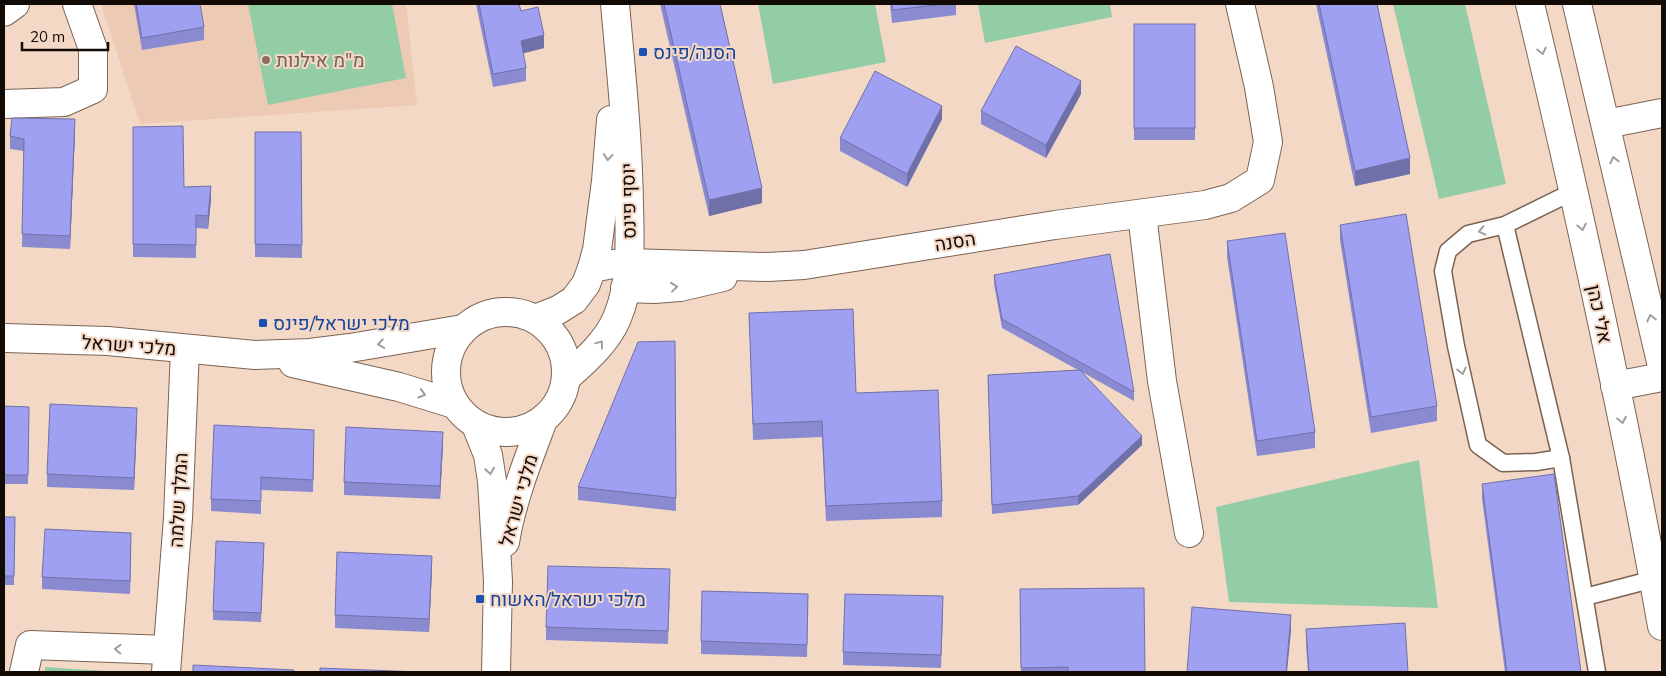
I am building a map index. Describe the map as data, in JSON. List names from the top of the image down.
{
  "streets": {
    "street": [
      "יוסף פינס",
      "הסנה",
      "אלי כהן",
      "מלכי ישראל",
      "המלך שלמה"
    ]
  },
  "crossings": [
    ["יוסף פינס", "הסנה"],
    ["יוסף פינס", "מלכי ישראל"],
    ["מלכי ישראל", "המלך שלמה"]
  ],
  "places": {
    "transit": ["הסנה/פינס", "מלכי ישראל/פינס", "מלכי ישראל/האשוח"],
    "other": ["מ\"מ אילנות"]
  },
  "scale_bar": "20 m"
}
